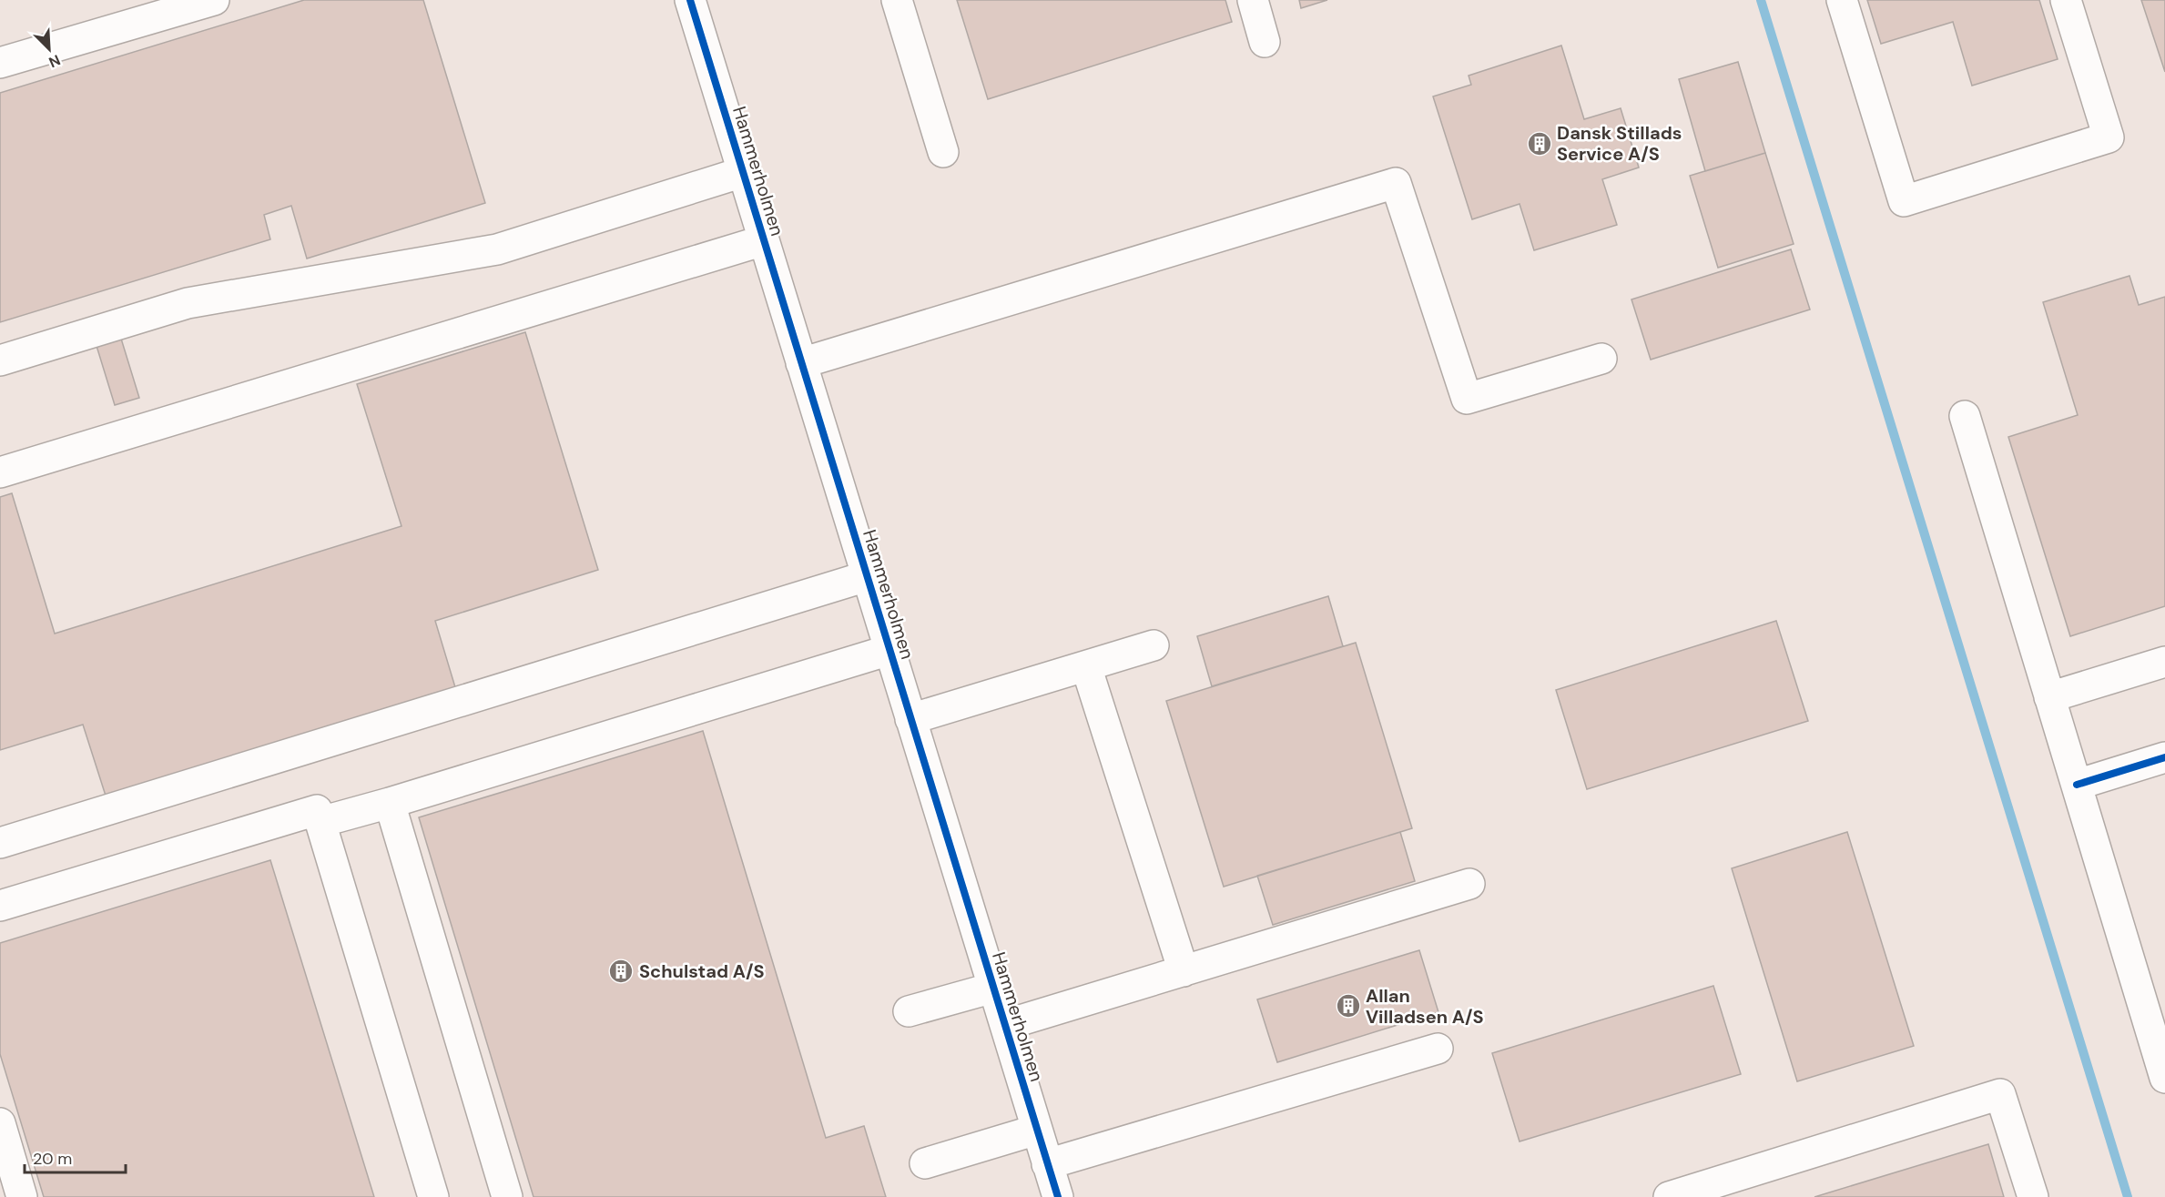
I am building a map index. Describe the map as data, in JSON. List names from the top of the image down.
{
  "streets": {
    "street": ["Hammerholmen"]
  },
  "places": {
    "building": ["Dansk Stillads Service A/S", "Schulstad A/S", "Allan Villadsen A/S"]
  },
  "scale_bar": "20 m",
  "north": "bottom right"
}
